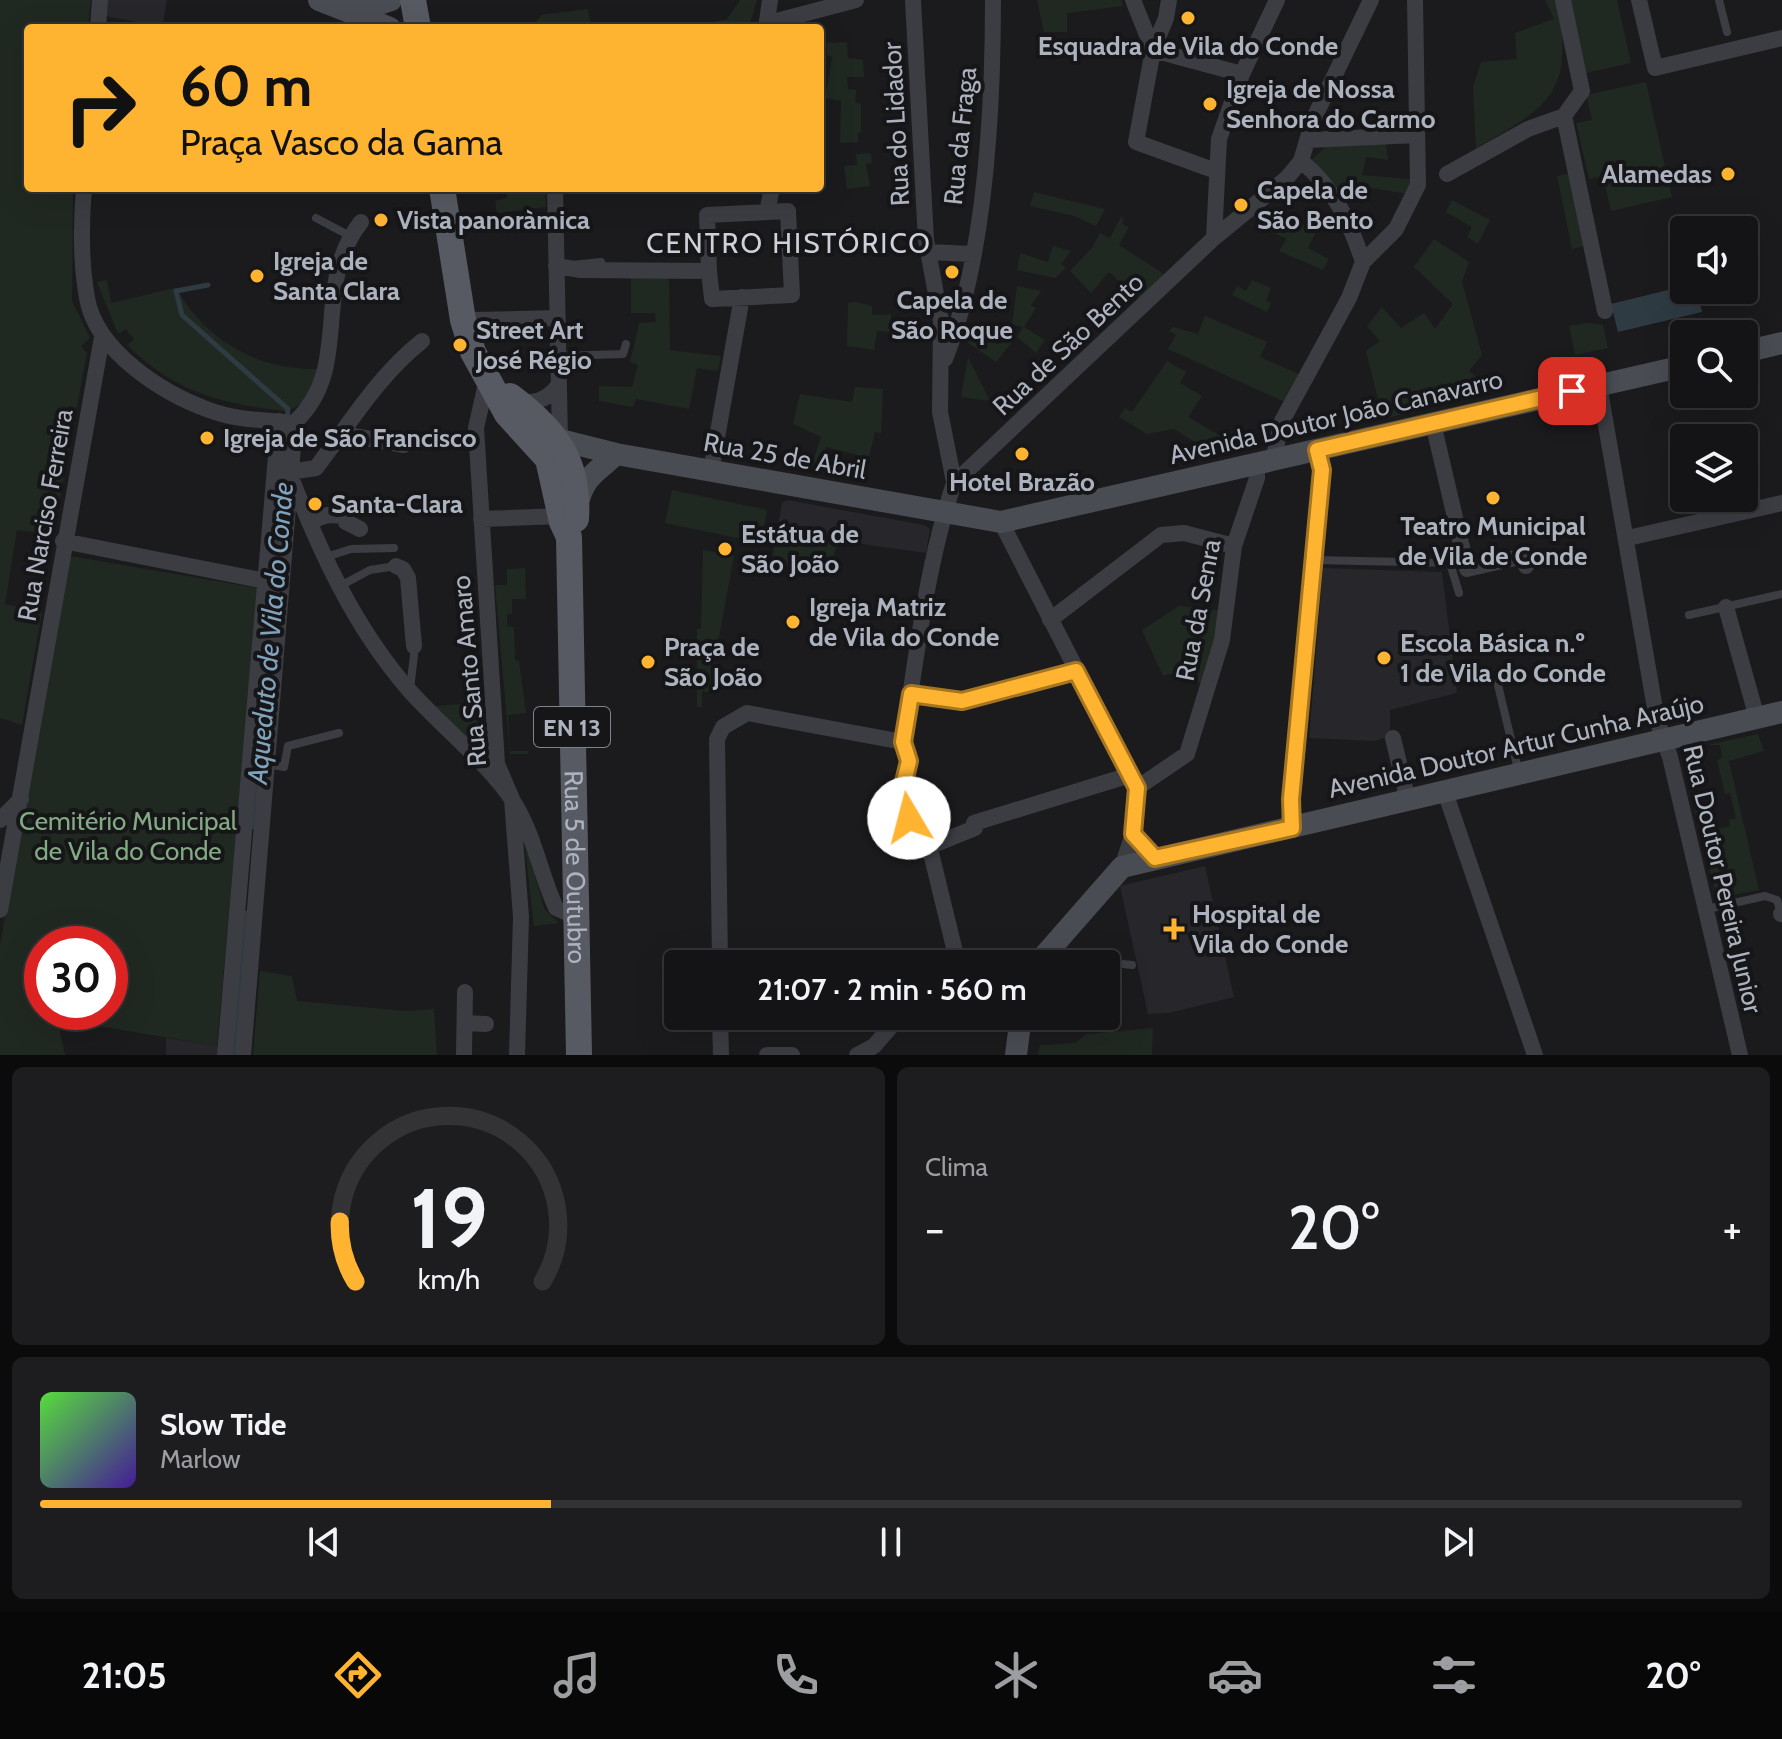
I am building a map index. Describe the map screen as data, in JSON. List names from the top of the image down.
{
  "streets": {
    "main road": ["EN 13", "Rua 5 de Outubro"],
    "street": [
      "Rua do Lidador",
      "Rua da Fraga",
      "Rua de São Bento",
      "Avenida Doutor João Canavarro",
      "Rua 25 de Abril",
      "Rua Narciso Ferreira",
      "Rua da Senra",
      "Rua Santo Amaro",
      "Avenida Doutor Artur Cunha Araújo",
      "Rua Doutor Pereira Junior"
    ]
  },
  "crossings": [
    ["Rua do Lidador", "Rua da Fraga"],
    ["Rua do Lidador", "Rua de São Bento"],
    ["Avenida Doutor João Canavarro", "Rua 25 de Abril"],
    ["Avenida Doutor João Canavarro", "Rua da Senra"],
    ["Avenida Doutor João Canavarro", "Rua Doutor Pereira Junior"],
    ["Rua 25 de Abril", "Rua 5 de Outubro"],
    ["Avenida Doutor Artur Cunha Araújo", "Rua Doutor Pereira Junior"]
  ],
  "districts": ["CENTRO HISTÓRICO"],
  "water": ["Aqueduto de Vila do Conde"],
  "parks": ["Cemitério Municipal de Vila do Conde"],
  "places": {
    "other": [
      "Esquadra de Vila do Conde",
      "Igreja de Nossa Senhora do Carmo",
      "Alamedas",
      "Capela de São Bento",
      "Vista panoràmica",
      "Capela de São Roque",
      "Igreja de Santa Clara",
      "Street Art José Régio",
      "Igreja de São Francisco",
      "Hotel Brazão",
      "Teatro Municipal de Vila de Conde",
      "Santa-Clara",
      "Estátua de São João",
      "Igreja Matriz de Vila do Conde",
      "Escola Básica n.º 1 de Vila do Conde",
      "Praça de São João"
    ],
    "health": ["Hospital de Vila do Conde"]
  },
  "page": {
    "turn": ["60 m", "Praça Vasco da Gama"],
    "limit": "30",
    "trip": "21:07 · 2 min · 560 m",
    "tile": "Clima",
    "heat": ["−", "20°", "+"],
    "song": ["Slow Tide", "Marlow"],
    "tabs": ["21:05", "20°"],
    "gauge": ["19", "km/h"]
  }
}
